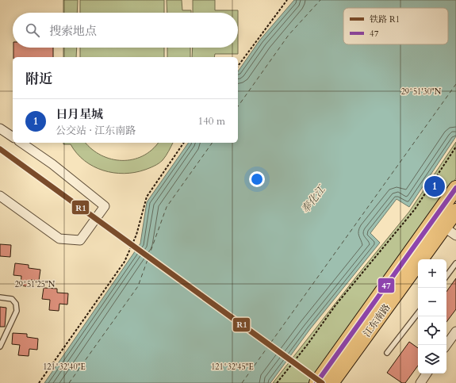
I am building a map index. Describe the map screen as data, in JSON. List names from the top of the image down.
{
  "streets": {
    "main road": ["江东南路"]
  },
  "water": ["奉化江"],
  "lines": ["rail line R1", "transit line 47"],
  "legend": ["铁路 R1", "47"],
  "page": {
    "search": "搜索地点",
    "heading": "附近",
    "list": [
      {
        "mark": "1",
        "name": "日月星城",
        "note": "公交站 · 江东南路",
        "value": "140 m"
      }
    ],
    "pins": "1",
    "map_buttons": ["+", "−"]
  },
  "coordinates": [
    "29°51'30\"N",
    "29°51'25\"N",
    "121°32'40\"E",
    "121°32'45\"E"
  ]
}
